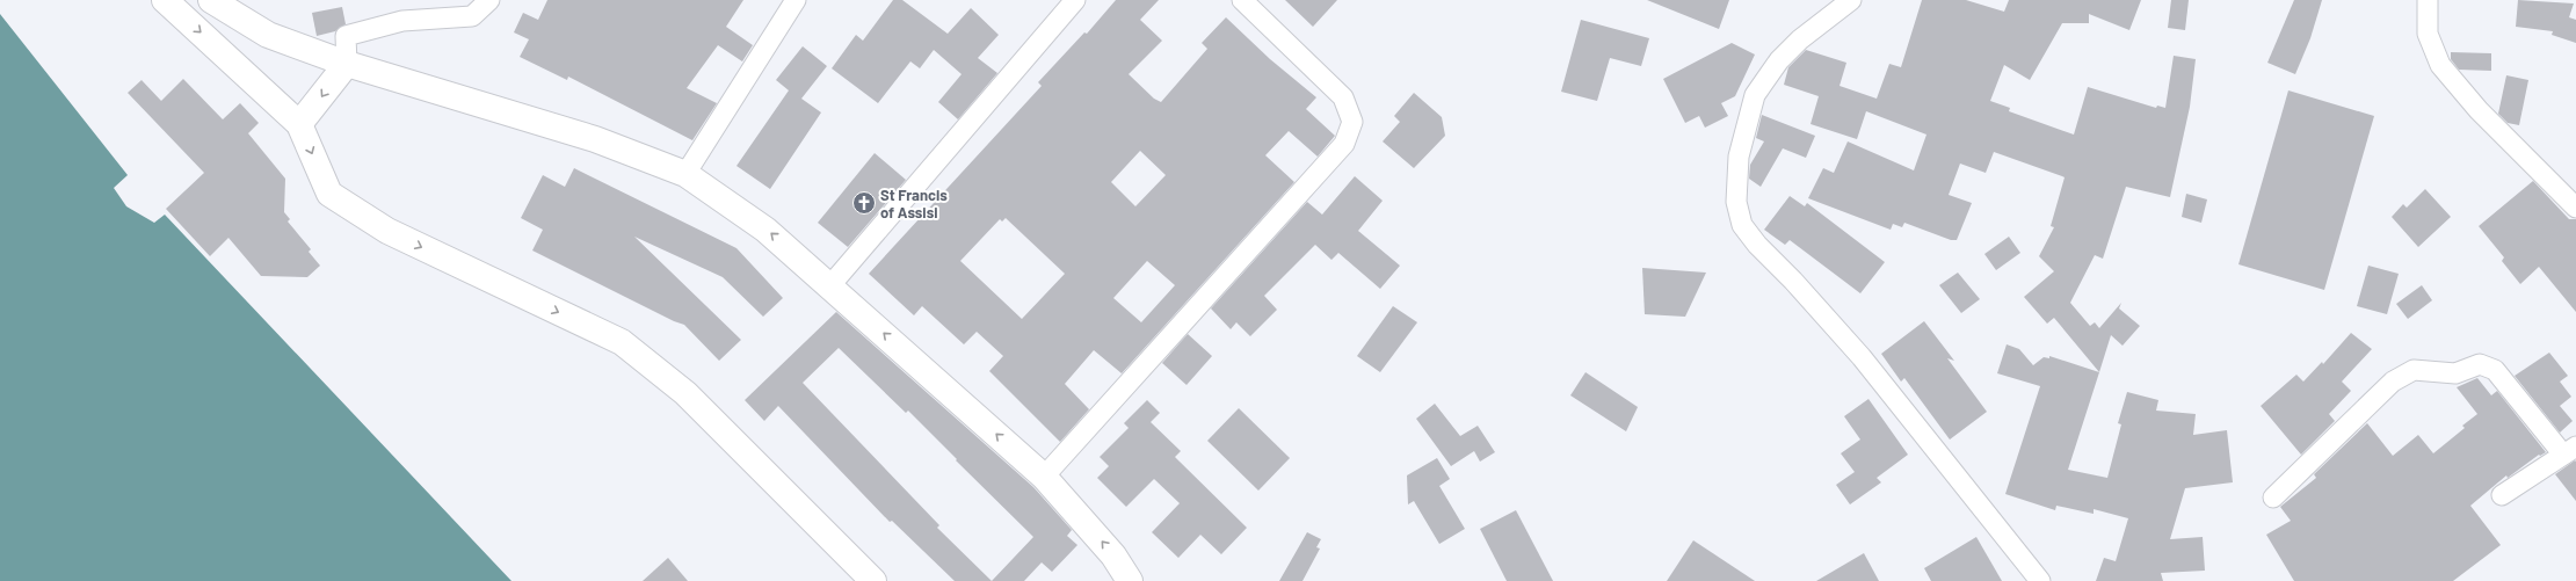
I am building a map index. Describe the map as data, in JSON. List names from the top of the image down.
{
  "places": {
    "church": ["St Francis of Assisi"]
  }
}
